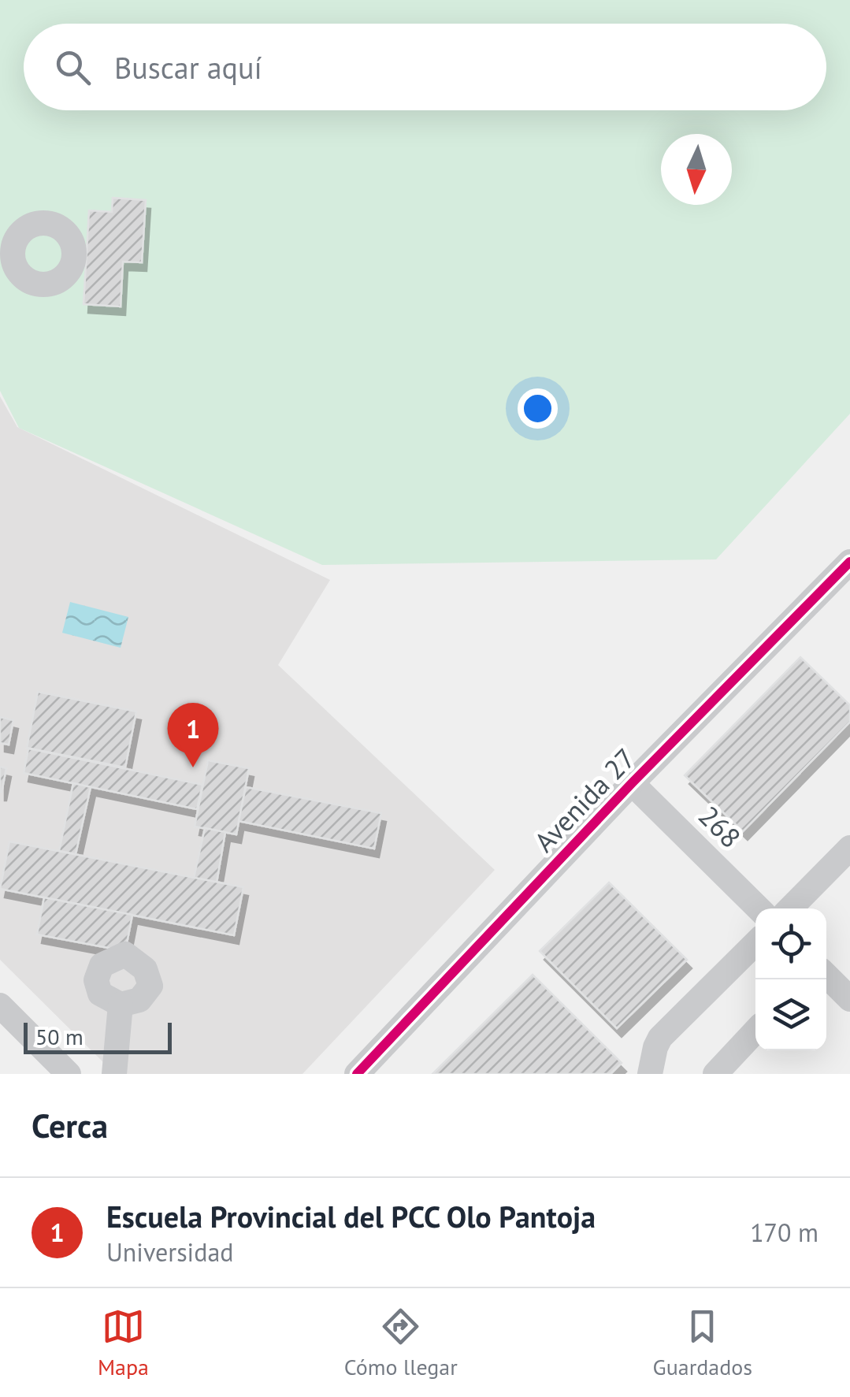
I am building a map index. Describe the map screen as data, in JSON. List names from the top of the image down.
{
  "streets": {
    "street": ["Avenida 27", "268"]
  },
  "crossings": [
    ["Avenida 27", "268"]
  ],
  "scale_bar": "50 m",
  "north": "bottom",
  "page": {
    "search": "Buscar aquí",
    "pins": "1",
    "scale": "50 m",
    "heading": "Cerca",
    "list": [
      {
        "mark": "1",
        "name": "Escuela Provincial del PCC Olo Pantoja",
        "note": "Universidad",
        "value": "170 m"
      }
    ],
    "nav": ["Mapa", "Cómo llegar", "Guardados"]
  }
}
